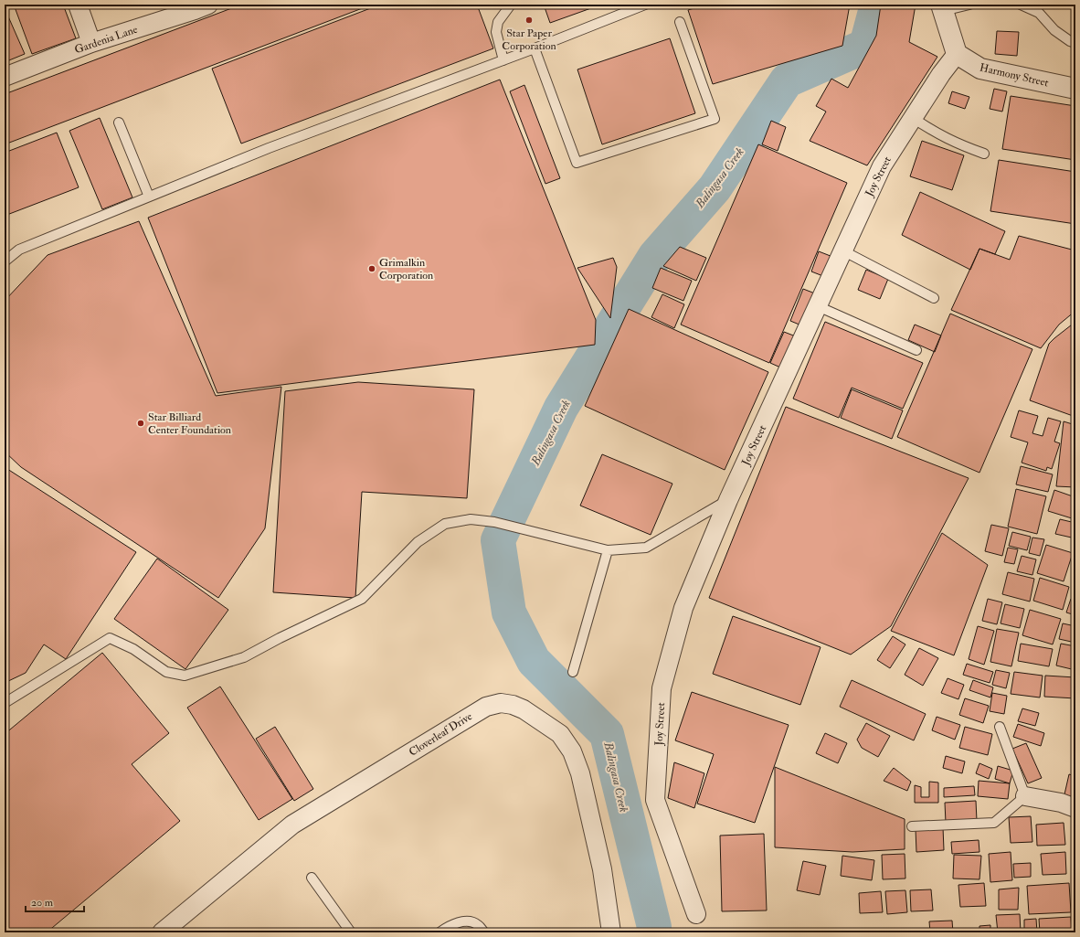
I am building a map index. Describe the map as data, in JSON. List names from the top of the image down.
{
  "streets": {
    "street": [
      "Gardenia Lane",
      "Harmony Street",
      "Joy Street",
      "Cloverleaf Drive"
    ]
  },
  "crossings": [
    ["Harmony Street", "Joy Street"]
  ],
  "water": ["Balingasa Creek"],
  "places": ["Star Paper Corporation", "Grimalkin Corporation", "Star Billiard Center Foundation"],
  "scale_bar": "20 m"
}
